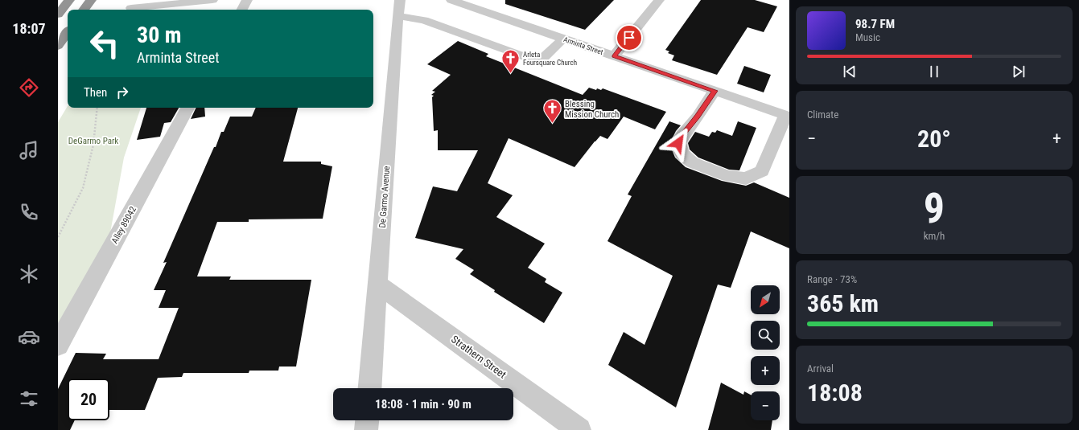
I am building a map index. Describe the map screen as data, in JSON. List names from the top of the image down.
{
  "streets": {
    "street": [
      "Arminta Street",
      "De Garmo Avenue",
      "Alley 89042",
      "Strathern Street"
    ]
  },
  "crossings": [
    ["De Garmo Avenue", "Strathern Street"]
  ],
  "parks": ["DeGarmo Park"],
  "places": {
    "church": ["Arleta Foursquare Church", "Blessing Mission Church"]
  },
  "north": "bottom left",
  "page": {
    "tabs": "18:07",
    "turn": ["30 m", "Arminta Street"],
    "song": ["98.7 FM", "Music"],
    "then": "Then",
    "tile": [
      "Climate",
      ["9", "km/h"],
      ["Range · 73%", "365 km"],
      ["Arrival", "18:08"]
    ],
    "heat": ["−", "20°", "+"],
    "map_buttons": ["+", "−"],
    "limit": "20",
    "trip": "18:08 · 1 min · 90 m"
  }
}
